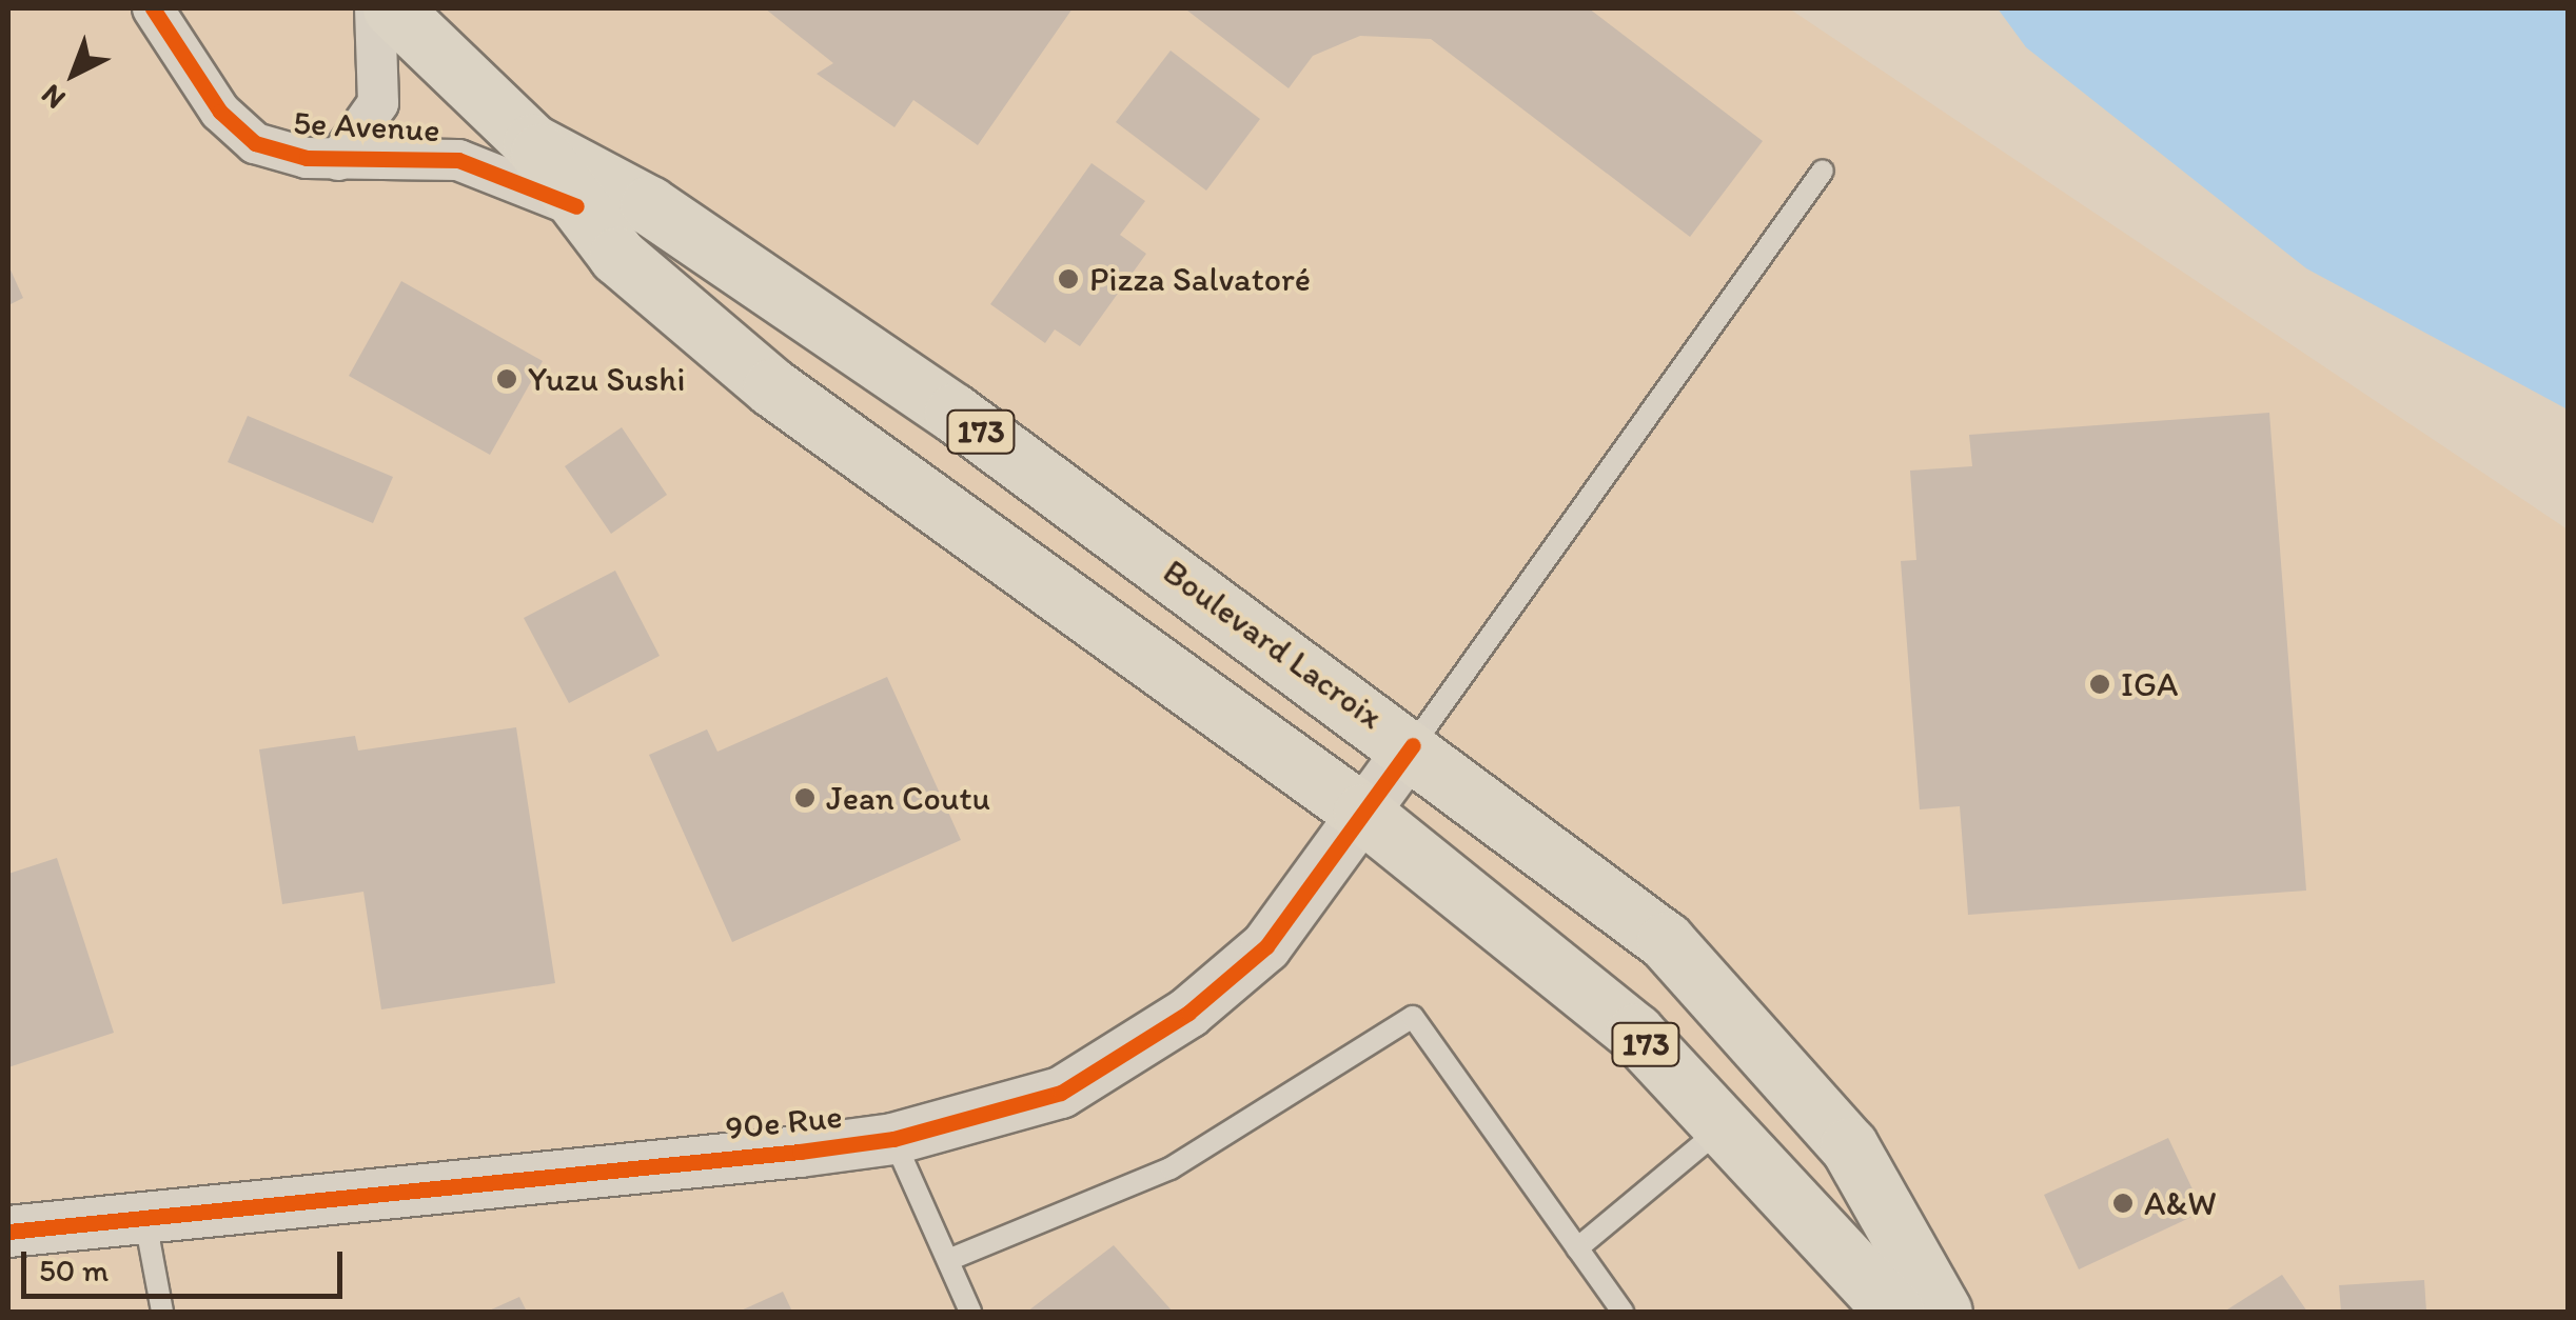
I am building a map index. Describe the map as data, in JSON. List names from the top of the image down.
{
  "streets": {
    "main road": ["173", "Boulevard Lacroix"],
    "street": ["5e Avenue", "90e Rue"]
  },
  "crossings": [
    ["5e Avenue", "Boulevard Lacroix"],
    ["Boulevard Lacroix", "90e Rue"]
  ],
  "places": [
    "Pizza Salvatoré",
    "Yuzu Sushi",
    "IGA",
    "Jean Coutu",
    "A&W"
  ],
  "scale_bar": "50 m",
  "north": "bottom left"
}
